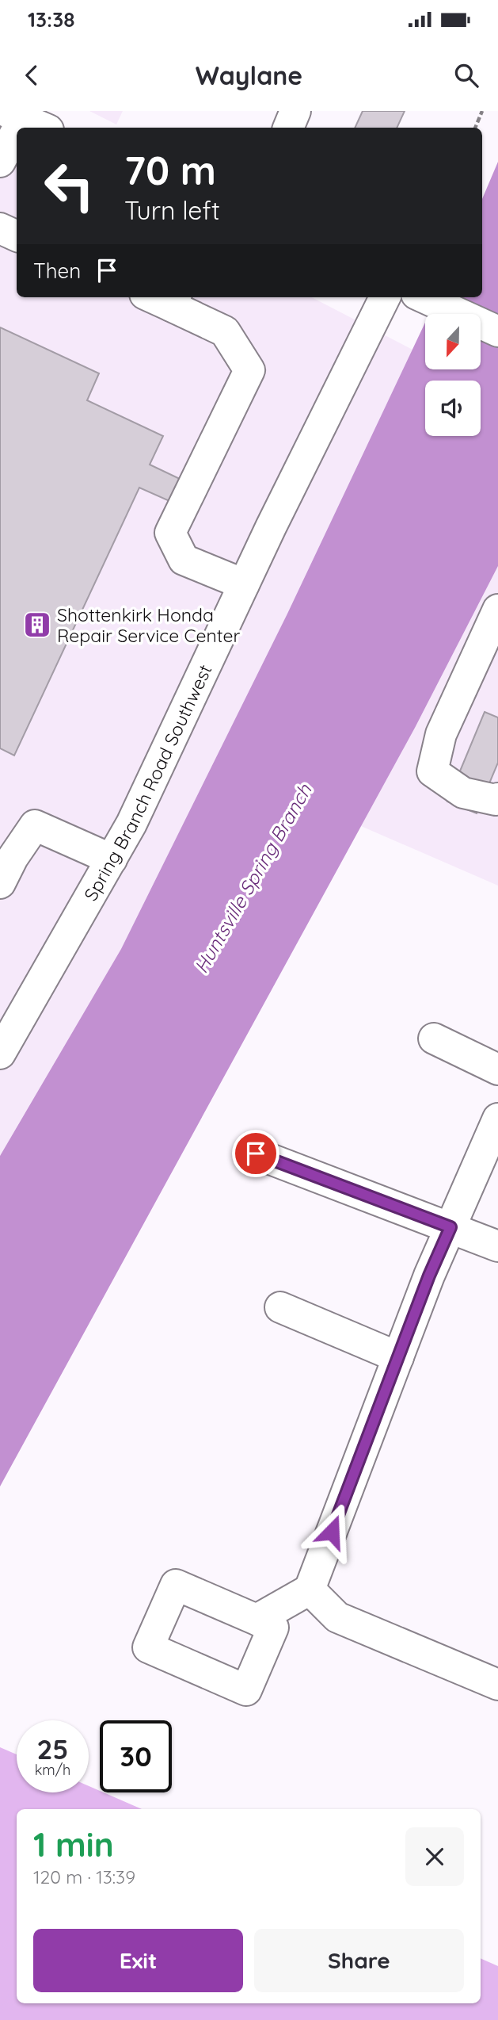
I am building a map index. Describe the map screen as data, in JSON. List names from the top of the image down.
{
  "streets": {
    "street": ["Spring Branch Road Southwest"]
  },
  "water": ["Huntsville Spring Branch"],
  "places": {
    "building": ["Shottenkirk Honda Repair Service Center"]
  },
  "north": "bottom",
  "page": {
    "status": "13:38",
    "header": "Waylane",
    "turn": ["70 m", "Turn left"],
    "then": "Then",
    "speed": "25 km/h",
    "limit": "30",
    "heading": ["1 min", "120 m · 13:39"],
    "buttons": ["Exit", "Share"]
  }
}
